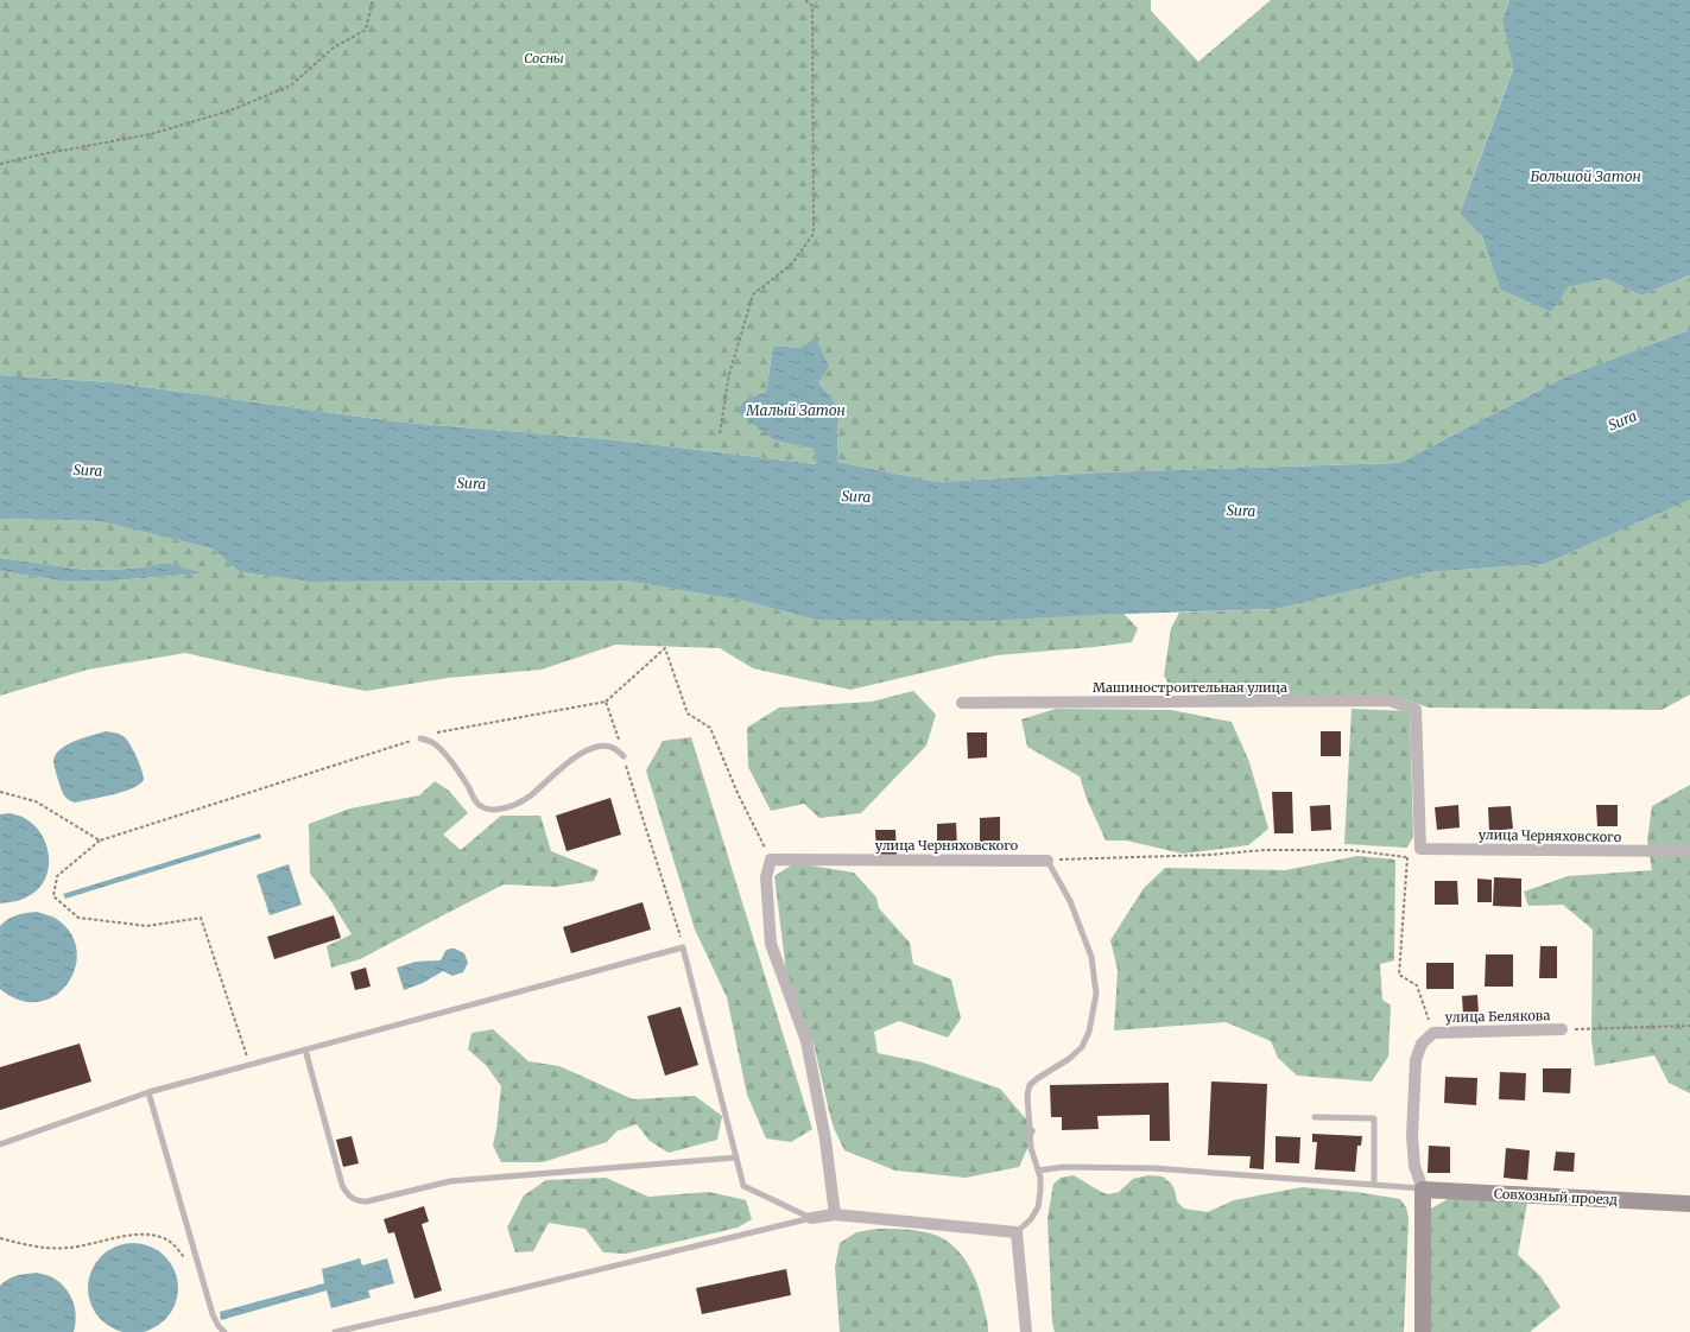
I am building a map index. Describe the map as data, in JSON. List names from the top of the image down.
{
  "streets": {
    "main road": ["Совхозный проезд"],
    "street": ["Машиностроительная улица", "улица Черняховского", "улица Белякова"]
  },
  "crossings": [
    ["Машиностроительная улица", "улица Черняховского"]
  ],
  "water": ["Большой Затон", "Малый Затон", "Sura"],
  "parks": ["Сосны"]
}
